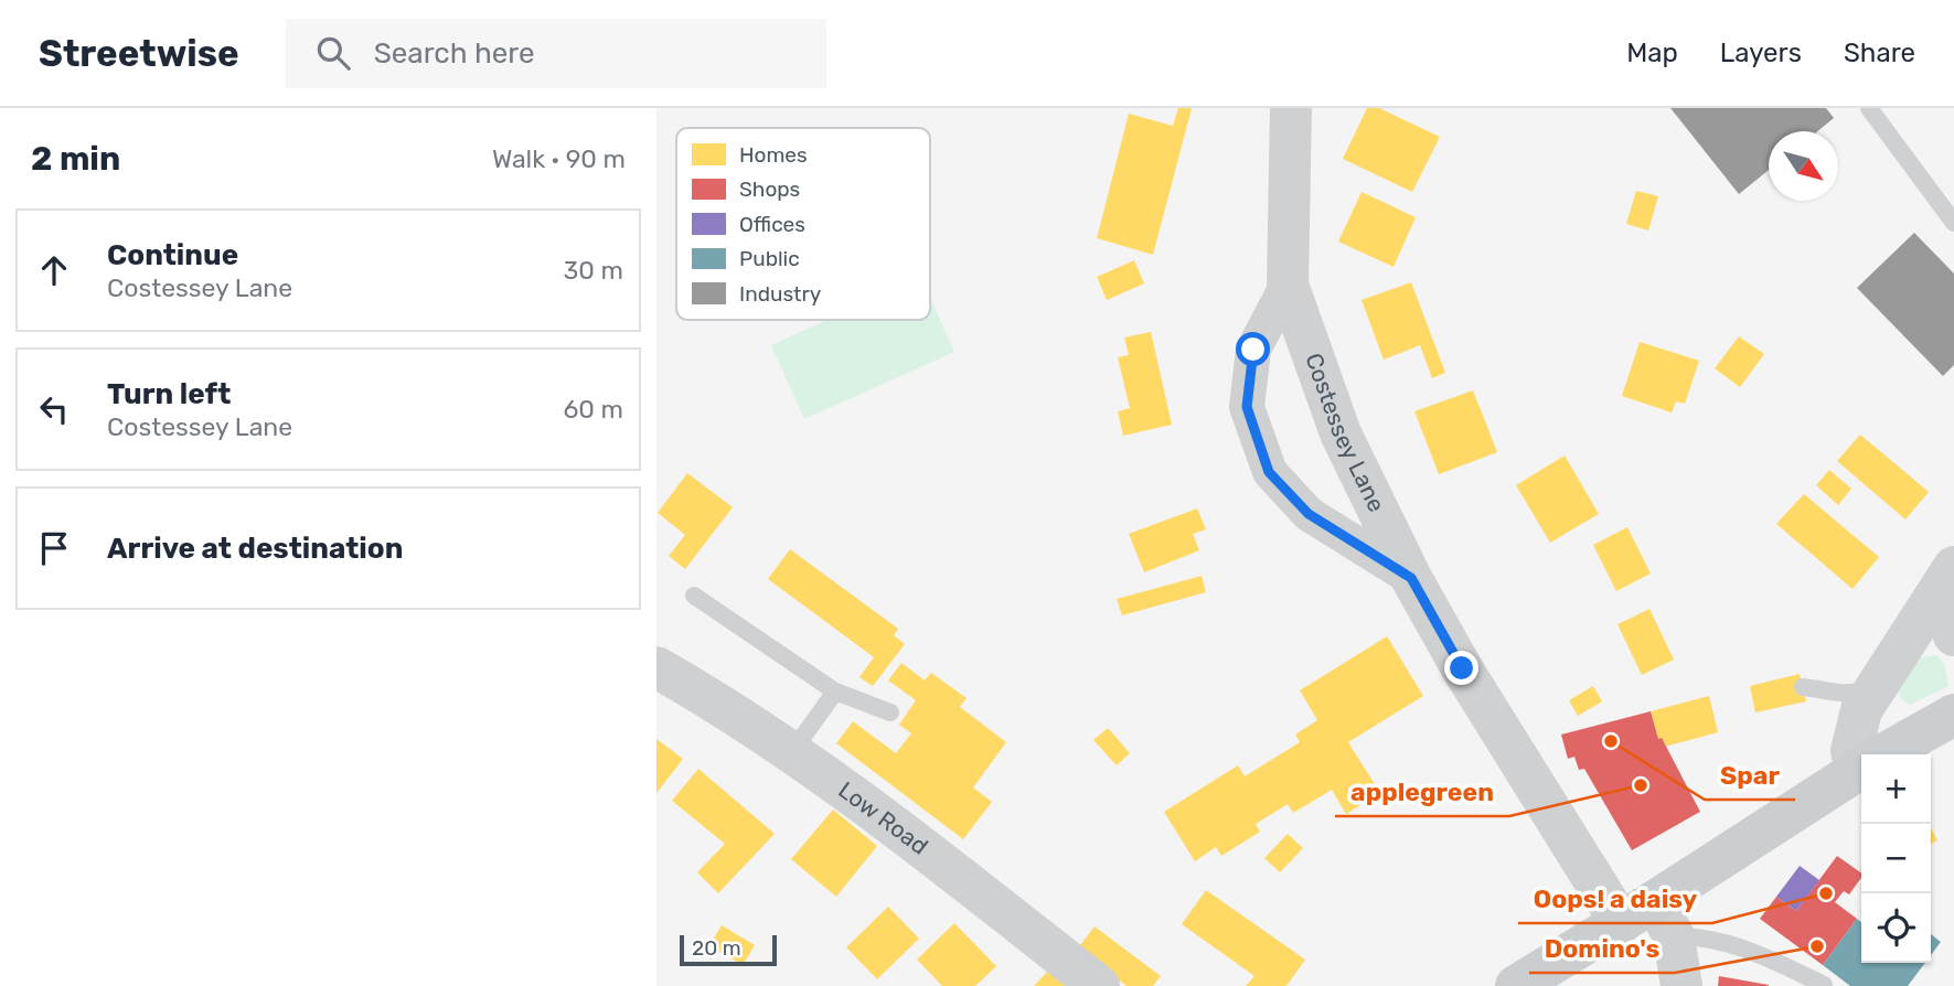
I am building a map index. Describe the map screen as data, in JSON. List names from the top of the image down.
{
  "streets": {
    "street": ["Costessey Lane", "Low Road"]
  },
  "places": [
    "Spar",
    "applegreen",
    "Oops! a daisy",
    "Domino's"
  ],
  "legend": [
    "Homes",
    "Shops",
    "Offices",
    "Public",
    "Industry"
  ],
  "scale_bar": "20 m",
  "north": "bottom right",
  "page": {
    "header": "Streetwise",
    "search": "Search here",
    "nav": ["Map", "Layers", "Share"],
    "heading": ["2 min", "Walk · 90 m"],
    "list": [
      ["Continue", "Costessey Lane", "30 m"],
      ["Turn left", "Costessey Lane", "60 m"],
      "Arrive at destination"
    ],
    "map_buttons": ["+", "−"],
    "scale": "20 m"
  }
}
